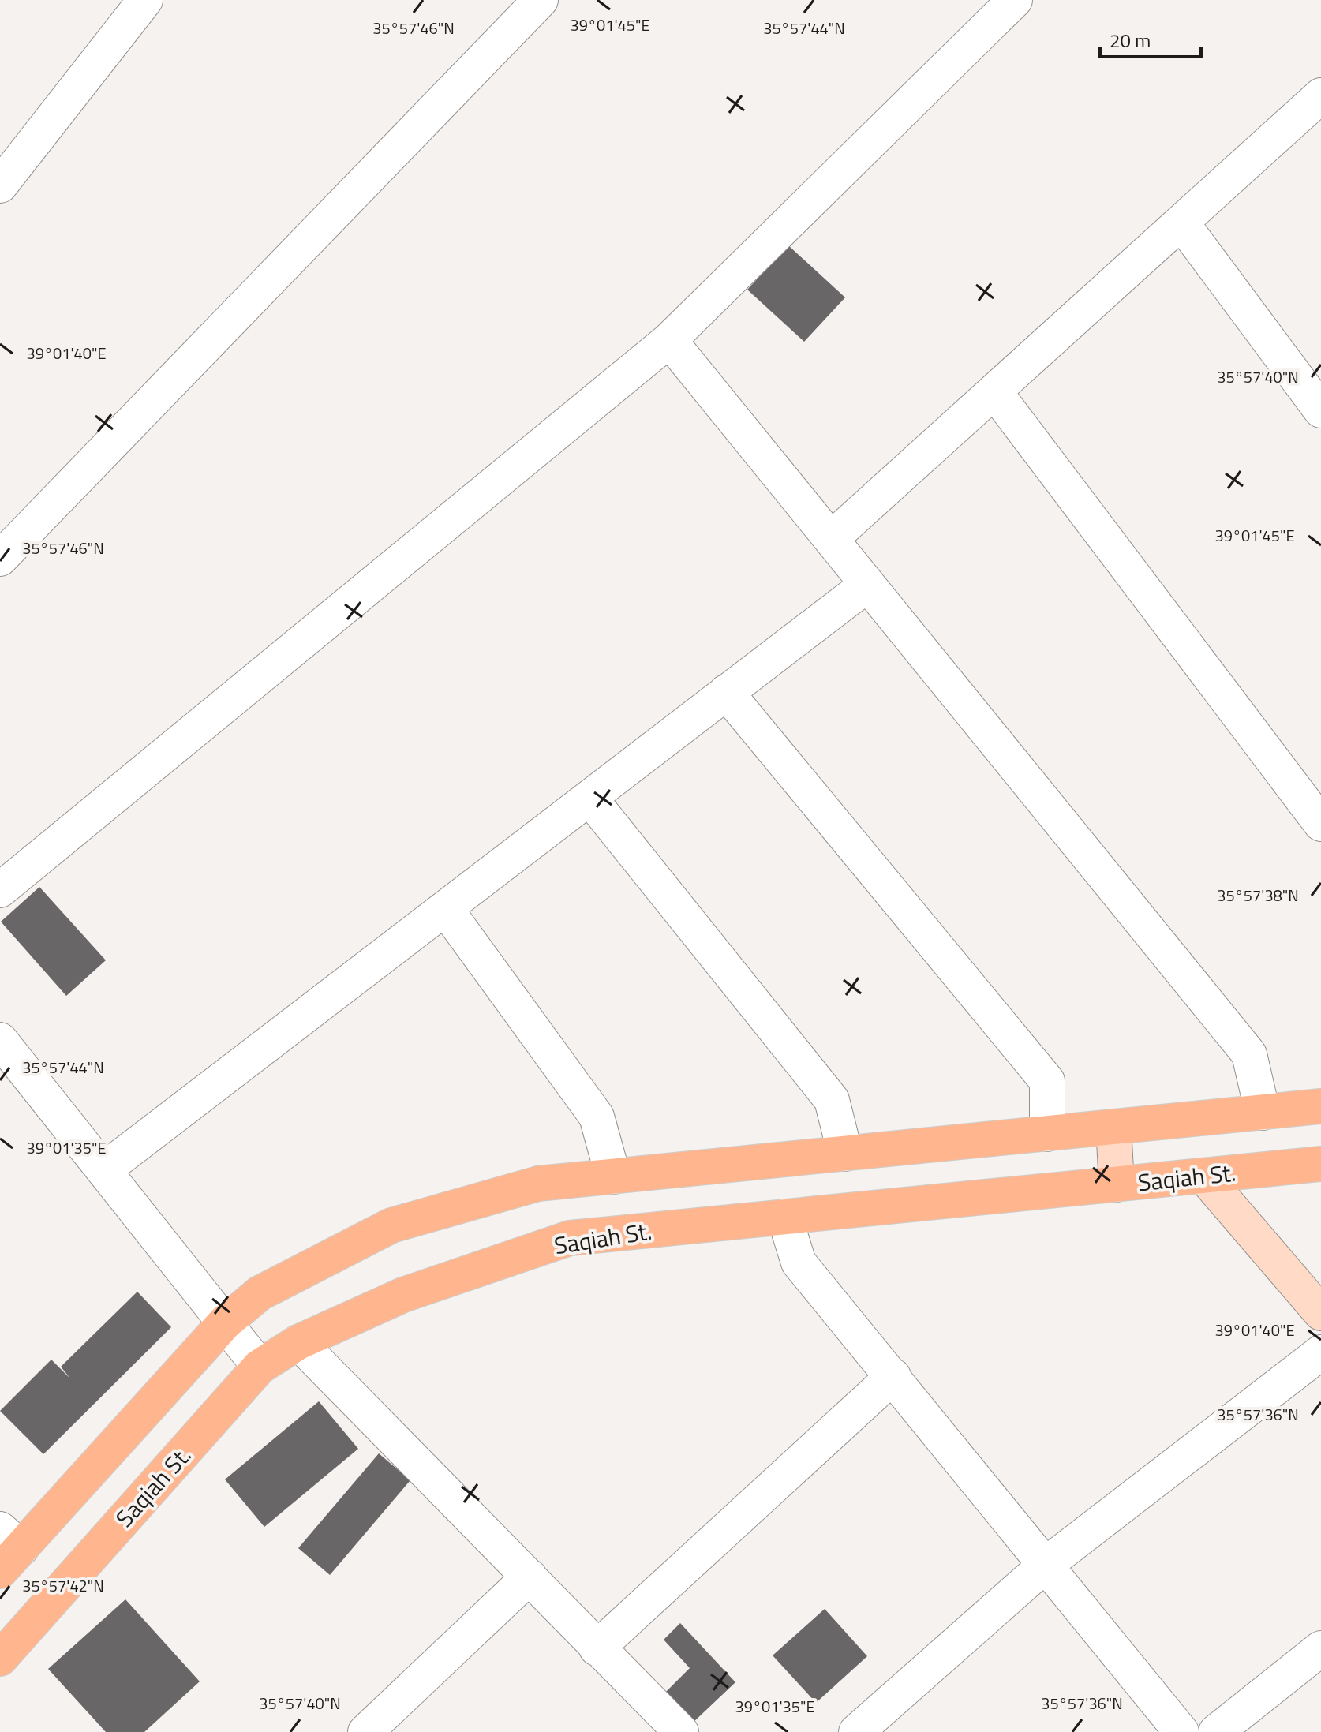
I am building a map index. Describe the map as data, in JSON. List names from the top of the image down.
{
  "streets": {
    "main road": ["Saqiah St."]
  },
  "scale_bar": "20 m",
  "coordinates": [
    "39°01'45\"E",
    "35°57'46\"N",
    "35°57'44\"N",
    "39°01'40\"E",
    "35°57'40\"N",
    "35°57'38\"N",
    "39°01'35\"E",
    "35°57'36\"N",
    "35°57'42\"N"
  ]
}
